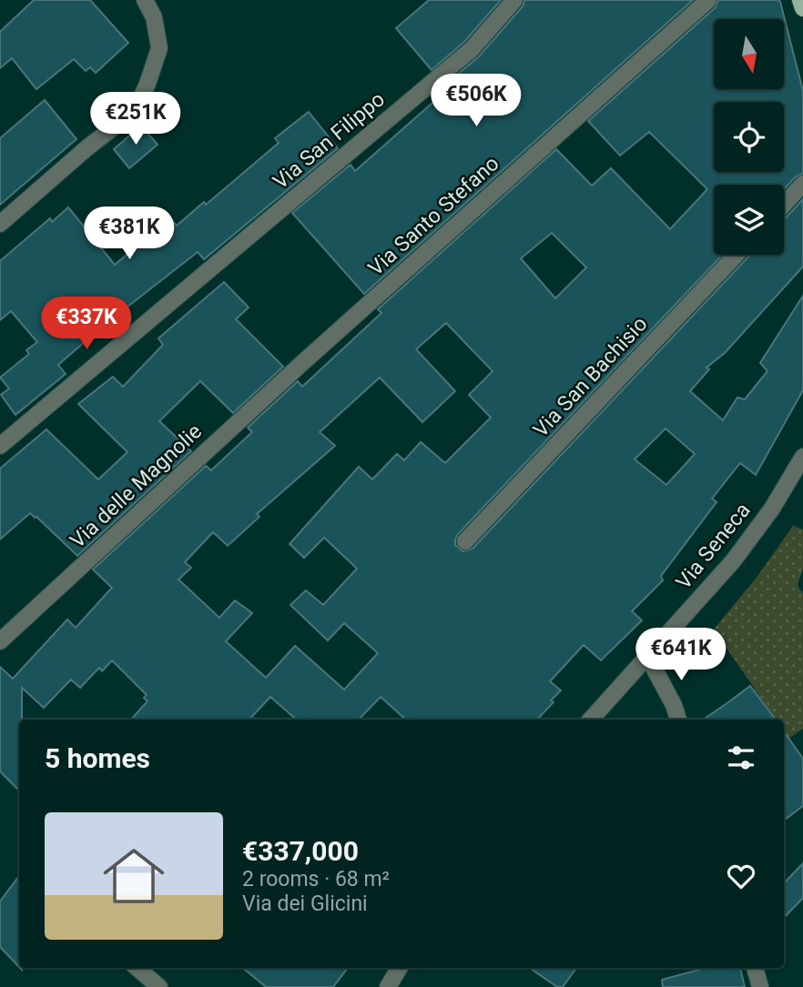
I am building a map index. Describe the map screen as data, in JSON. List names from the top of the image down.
{
  "streets": {
    "street": [
      "Via San Filippo",
      "Via Santo Stefano",
      "Via San Bachisio",
      "Via delle Magnolie",
      "Via Seneca"
    ]
  },
  "crossings": [
    ["Via Santo Stefano", "Via delle Magnolie"]
  ],
  "north": "bottom",
  "page": {
    "price": [
      "€506K",
      "€251K",
      "€381K",
      "€337K",
      "€641K"
    ],
    "heading": "5 homes",
    "list": [
      {
        "name": "€337,000",
        "note": "2 rooms · 68 m² · Via dei Glicini"
      }
    ]
  }
}
